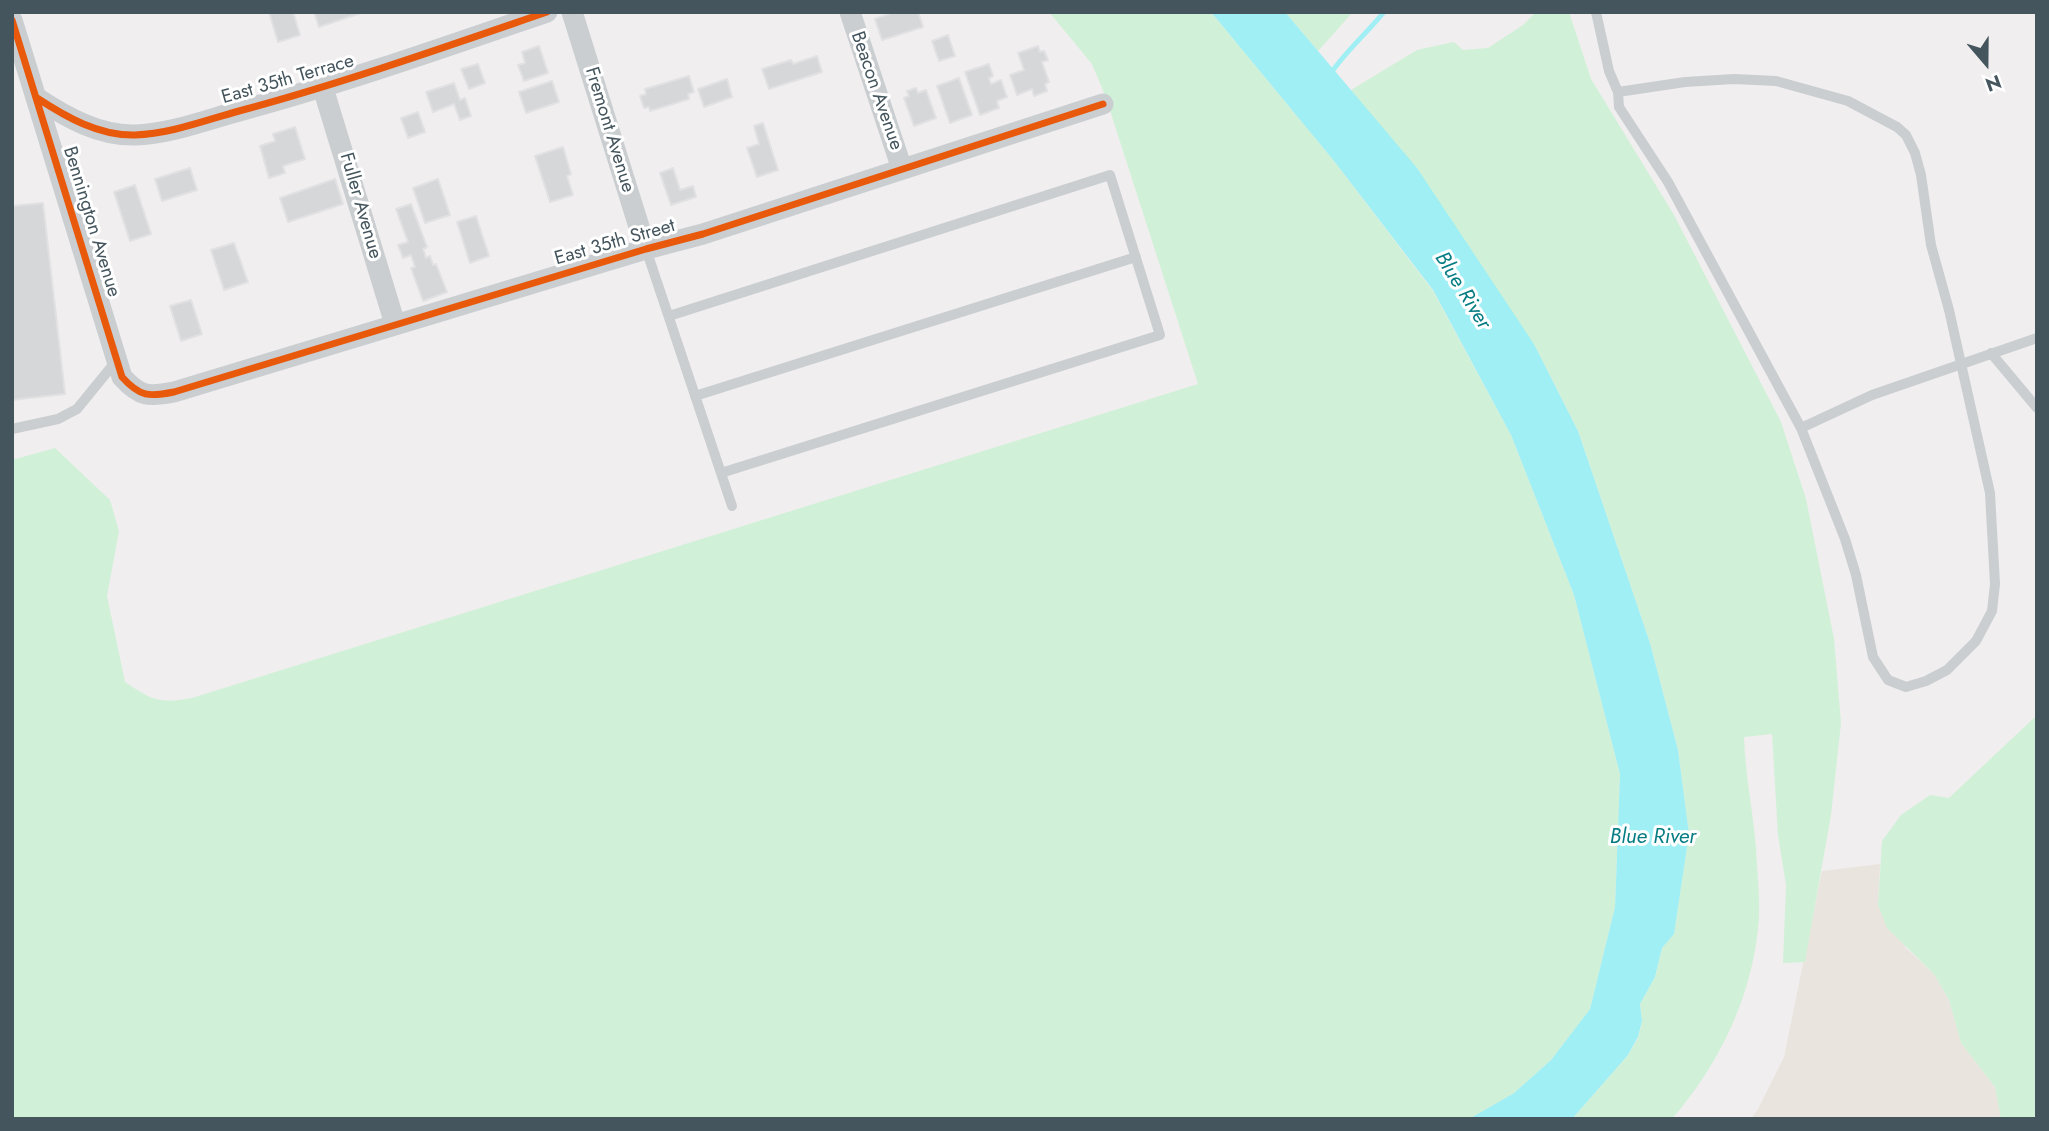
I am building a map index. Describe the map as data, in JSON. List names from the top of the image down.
{
  "streets": {
    "street": [
      "East 35th Terrace",
      "Beacon Avenue",
      "Fremont Avenue",
      "Fuller Avenue",
      "Bennington Avenue",
      "East 35th Street"
    ]
  },
  "crossings": [
    ["East 35th Terrace", "Fuller Avenue"],
    ["East 35th Terrace", "Bennington Avenue"],
    ["Beacon Avenue", "East 35th Street"],
    ["Fremont Avenue", "East 35th Street"],
    ["Fuller Avenue", "East 35th Street"],
    ["Bennington Avenue", "East 35th Street"]
  ],
  "water": ["Blue River"],
  "north": "bottom"
}
